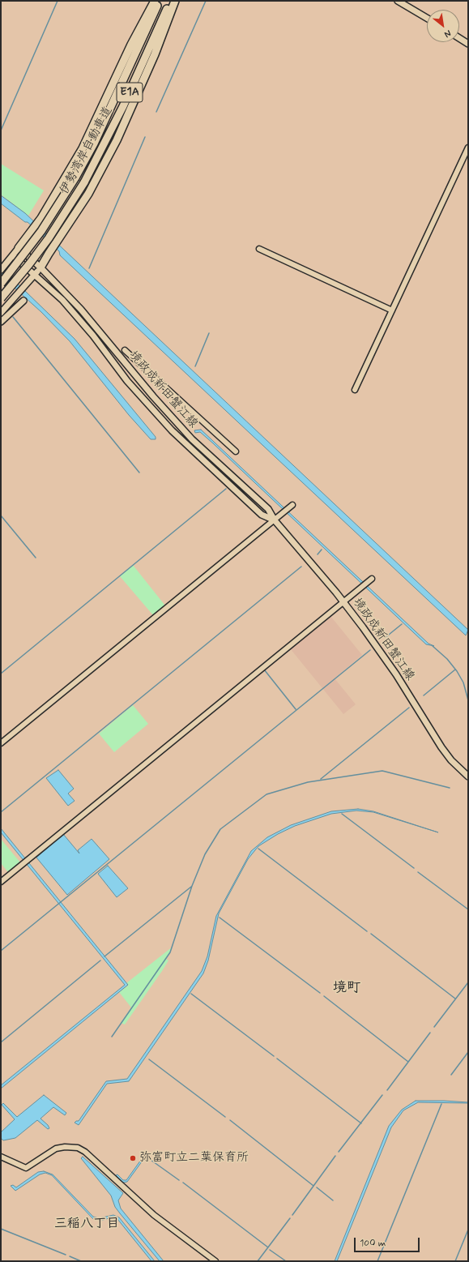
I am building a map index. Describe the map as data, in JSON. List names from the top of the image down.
{
  "streets": {
    "highway": ["E1A", "伊勢湾岸自動車道"],
    "main road": ["境政成新田蟹江線"]
  },
  "districts": ["境町", "三稲八丁目"],
  "places": ["弥富町立二葉保育所"],
  "scale_bar": "100 m",
  "north": "bottom right"
}
